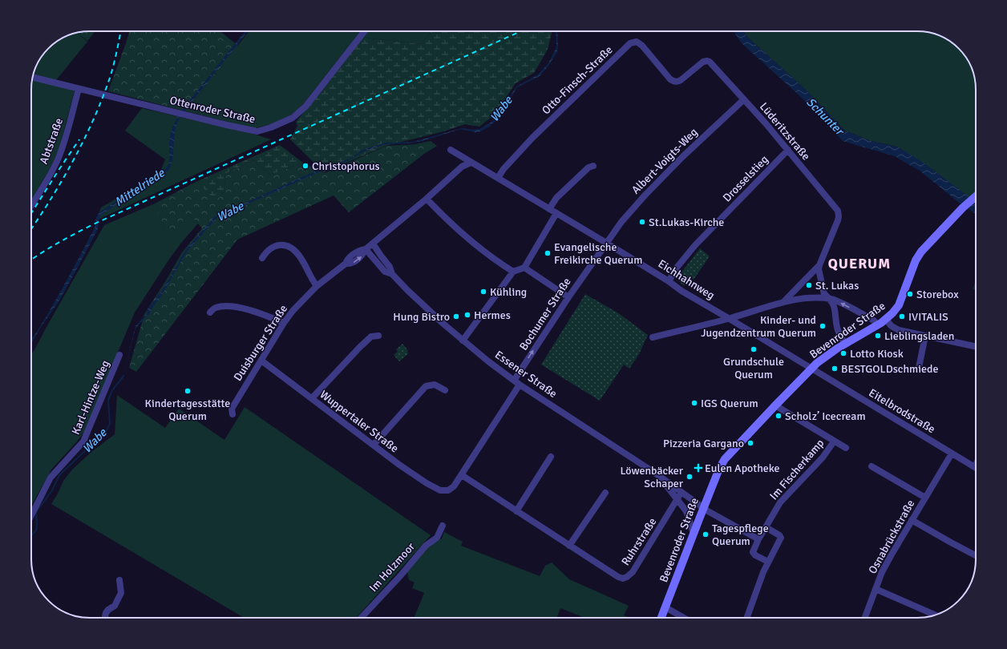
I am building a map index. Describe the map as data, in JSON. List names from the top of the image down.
{
  "streets": {
    "main road": ["Bevenroder Straße"],
    "street": [
      "Otto-Finsch-Straße",
      "Ottenroder Straße",
      "Lüderitzstraße",
      "Abtstraße",
      "Albert-Voigts-Weg",
      "Drosselstieg",
      "Eichhahnweg",
      "Bochumer Straße",
      "Duisburger Straße",
      "Essener Straße",
      "Karl-Hintze-Weg",
      "Eitelbrodstraße",
      "Wuppertaler Straße",
      "Im Fischerkamp",
      "Osnabrückstraße",
      "Ruhrstraße",
      "Im Holzmoor"
    ]
  },
  "crossings": [
    ["Otto-Finsch-Straße", "Lüderitzstraße"],
    ["Otto-Finsch-Straße", "Eichhahnweg"],
    ["Ottenroder Straße", "Abtstraße"],
    ["Lüderitzstraße", "Albert-Voigts-Weg"],
    ["Lüderitzstraße", "Drosselstieg"],
    ["Albert-Voigts-Weg", "Eichhahnweg"],
    ["Albert-Voigts-Weg", "Bochumer Straße"],
    ["Drosselstieg", "Eichhahnweg"],
    ["Eichhahnweg", "Bochumer Straße"],
    ["Eichhahnweg", "Bevenroder Straße"],
    ["Eichhahnweg", "Duisburger Straße"],
    ["Eichhahnweg", "Eitelbrodstraße"],
    ["Bochumer Straße", "Essener Straße"],
    ["Bochumer Straße", "Wuppertaler Straße"],
    ["Bochumer Straße", "Ruhrstraße"],
    ["Bevenroder Straße", "Essener Straße"],
    ["Bevenroder Straße", "Eitelbrodstraße"],
    ["Duisburger Straße", "Essener Straße"],
    ["Duisburger Straße", "Wuppertaler Straße"],
    ["Essener Straße", "Ruhrstraße"],
    ["Eitelbrodstraße", "Osnabrückstraße"]
  ],
  "districts": ["QUERUM"],
  "water": ["Wabe", "Schunter", "Mittelriede"],
  "places": {
    "other": [
      "Christophorus",
      "St.Lukas-Kirche",
      "Evangelische Freikirche Querum",
      "St. Lukas",
      "Kühling",
      "Storebox",
      "Hermes",
      "Hung Bistro",
      "IVITALIS",
      "Kinder- und Jugendzentrum Querum",
      "Lieblingsladen",
      "Grundschule Querum",
      "Lotto Kiosk",
      "BESTGOLDschmiede",
      "Kindertagesstätte Querum",
      "IGS Querum",
      "Scholz’ Icecream",
      "Pizzeria Gargano",
      "Löwenbäcker Schaper",
      "Tagespflege Querum"
    ],
    "health": ["Eulen Apotheke"]
  }
}
